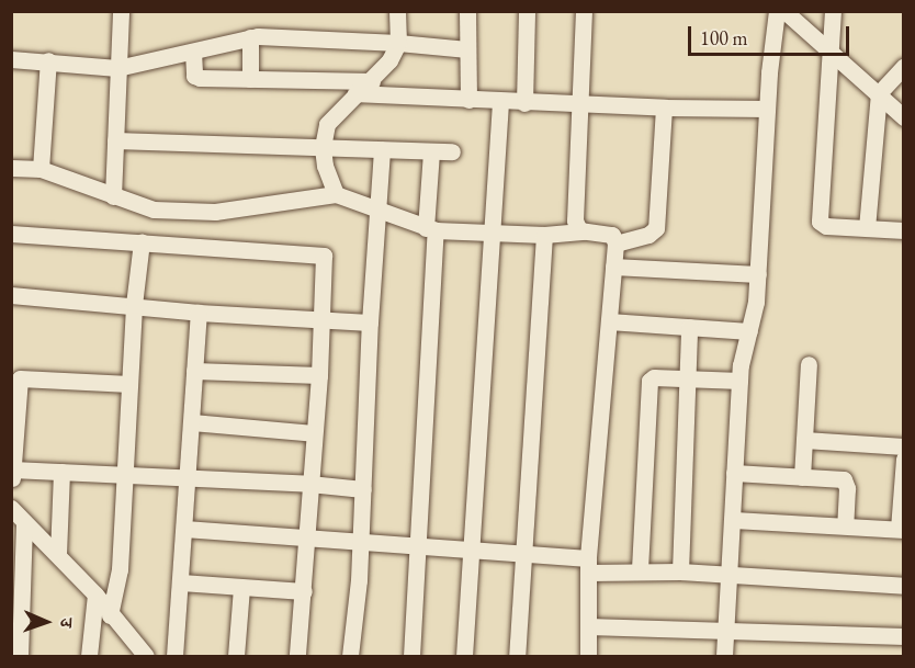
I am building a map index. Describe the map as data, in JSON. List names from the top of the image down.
{
  "scale_bar": "100 m",
  "north": "right"
}
